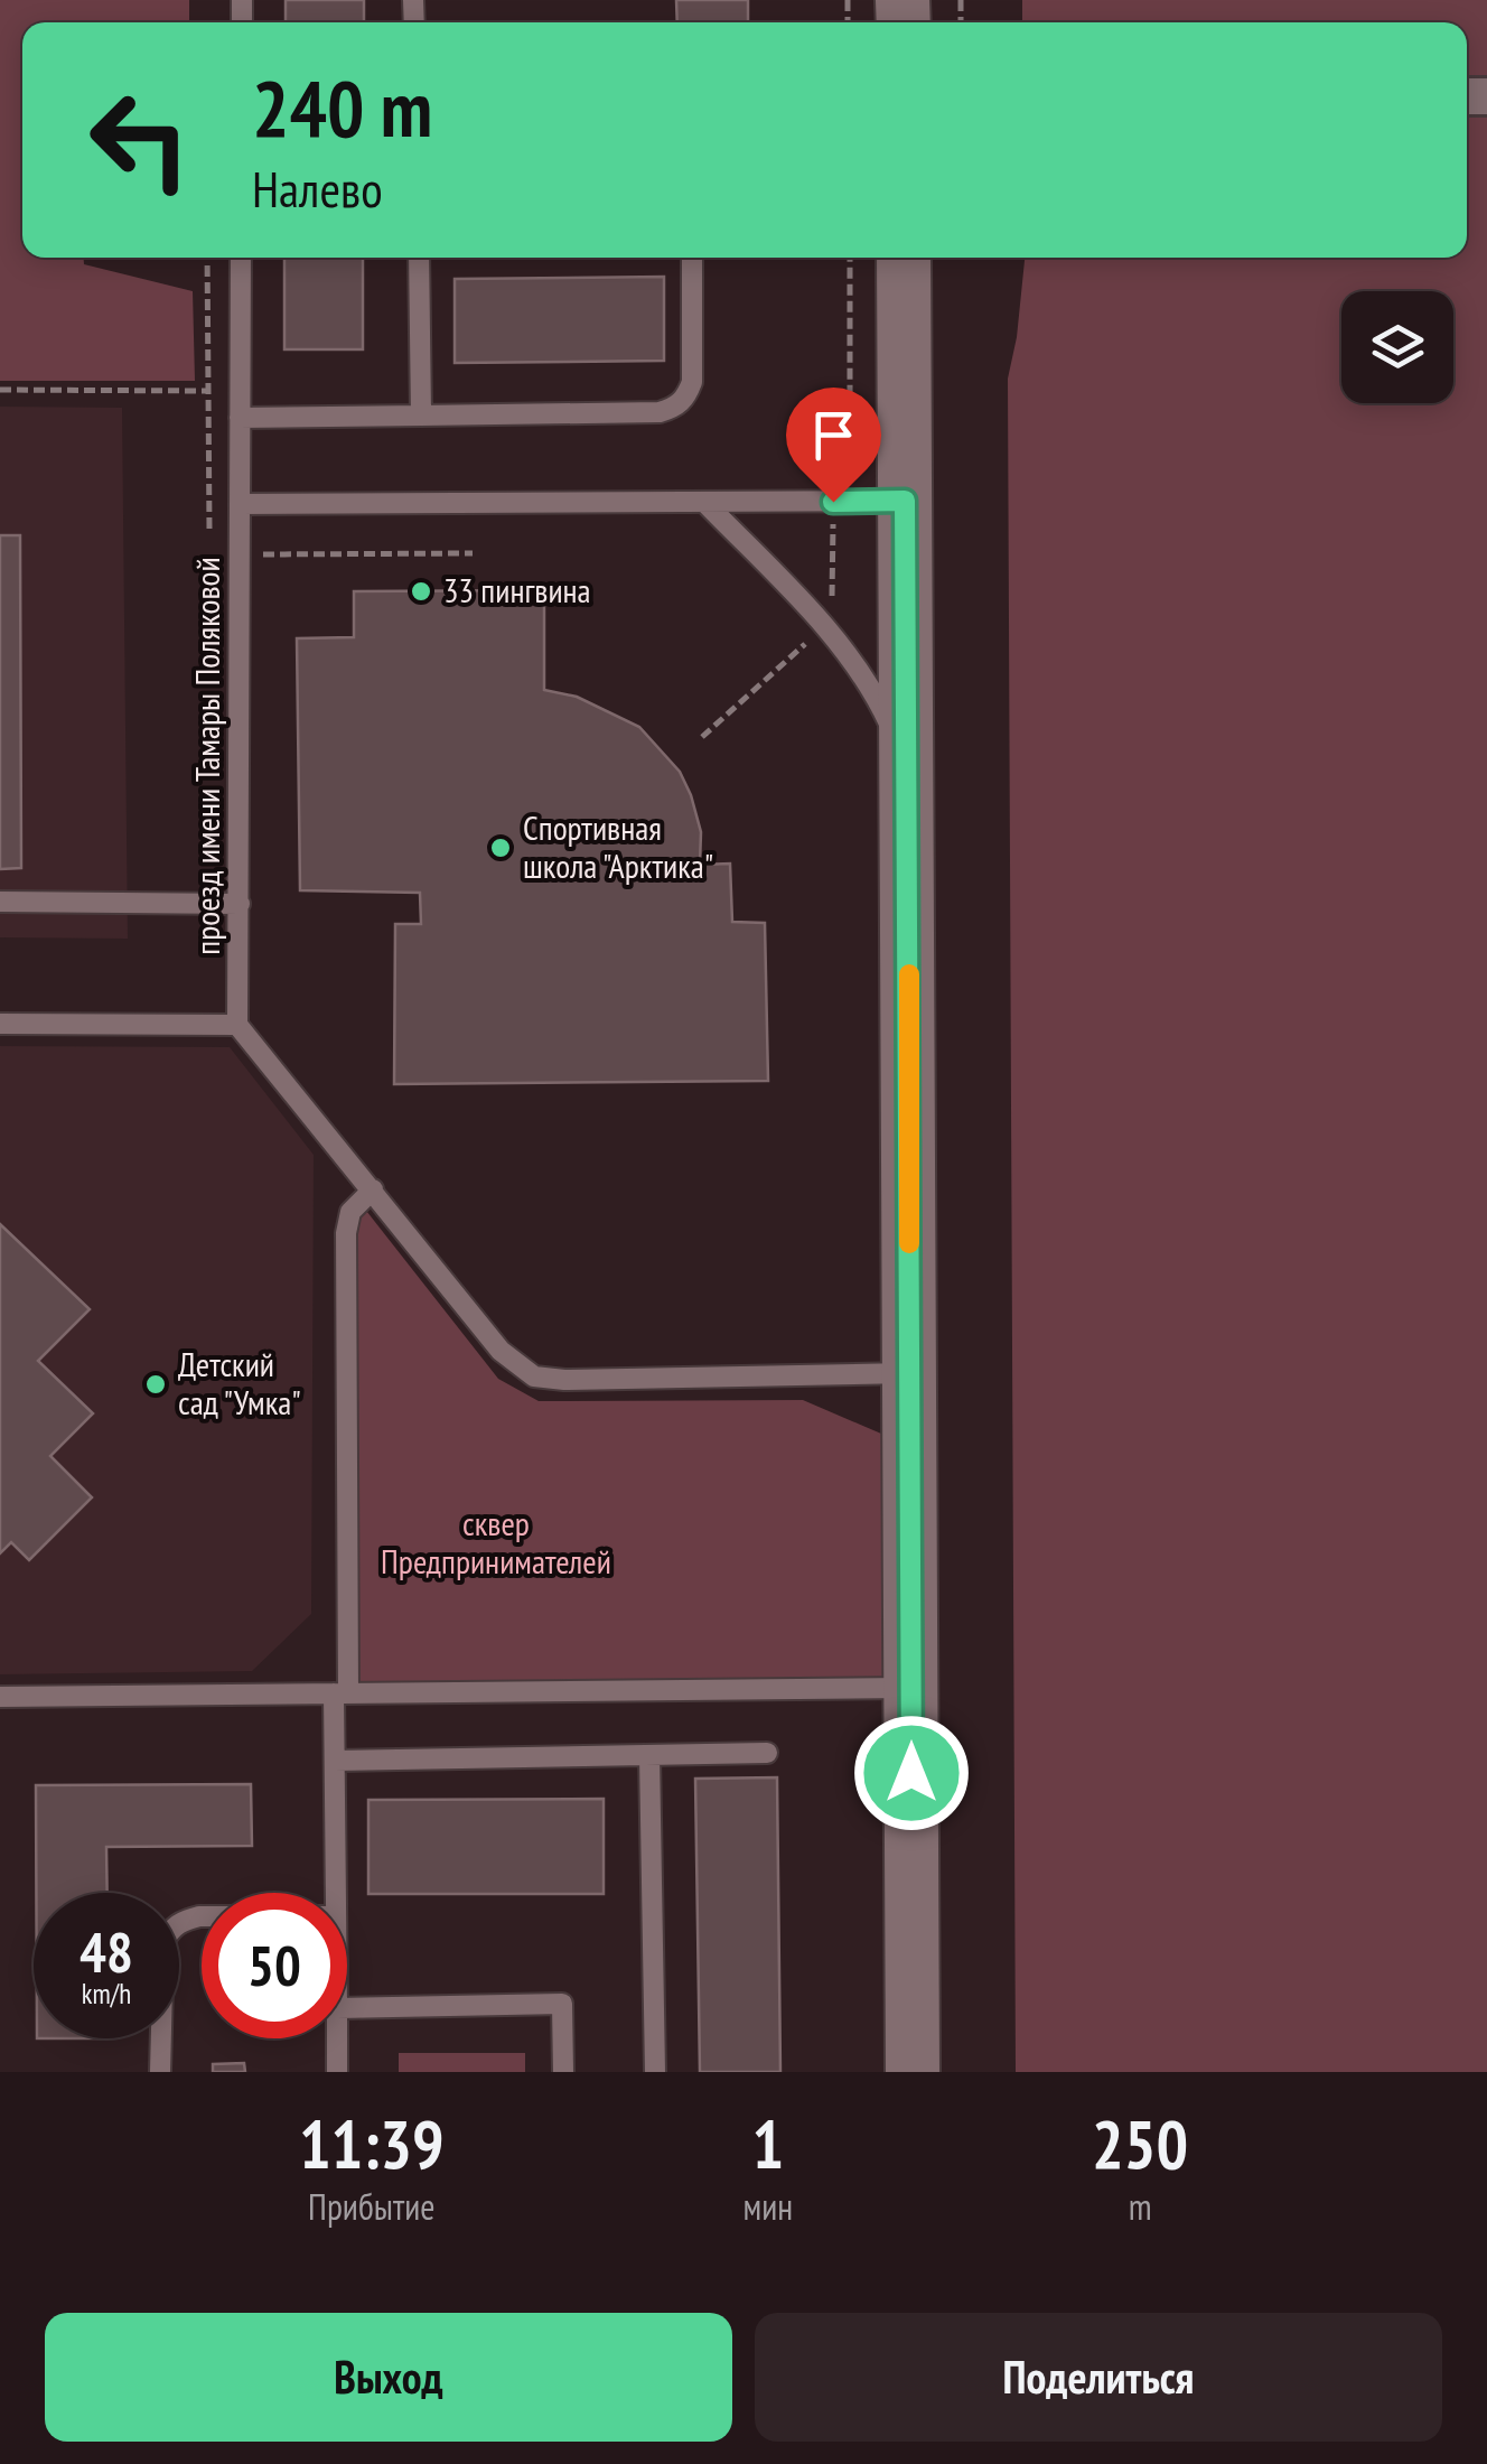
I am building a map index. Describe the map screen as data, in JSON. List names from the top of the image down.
{
  "streets": {
    "lane": ["проезд имени Тамары Поляковой"]
  },
  "parks": ["сквер Предпринимателей"],
  "places": ["33 пингвина", "Спортивная школа \"Арктика\"", "Детский сад \"Умка\""],
  "page": {
    "turn": ["240 m", "Налево"],
    "speed": "48 km/h",
    "limit": "50",
    "eta": [
      "11:39",
      "Прибытие",
      "1",
      "мин",
      "250",
      "m"
    ],
    "buttons": ["Выход", "Поделиться"]
  }
}
